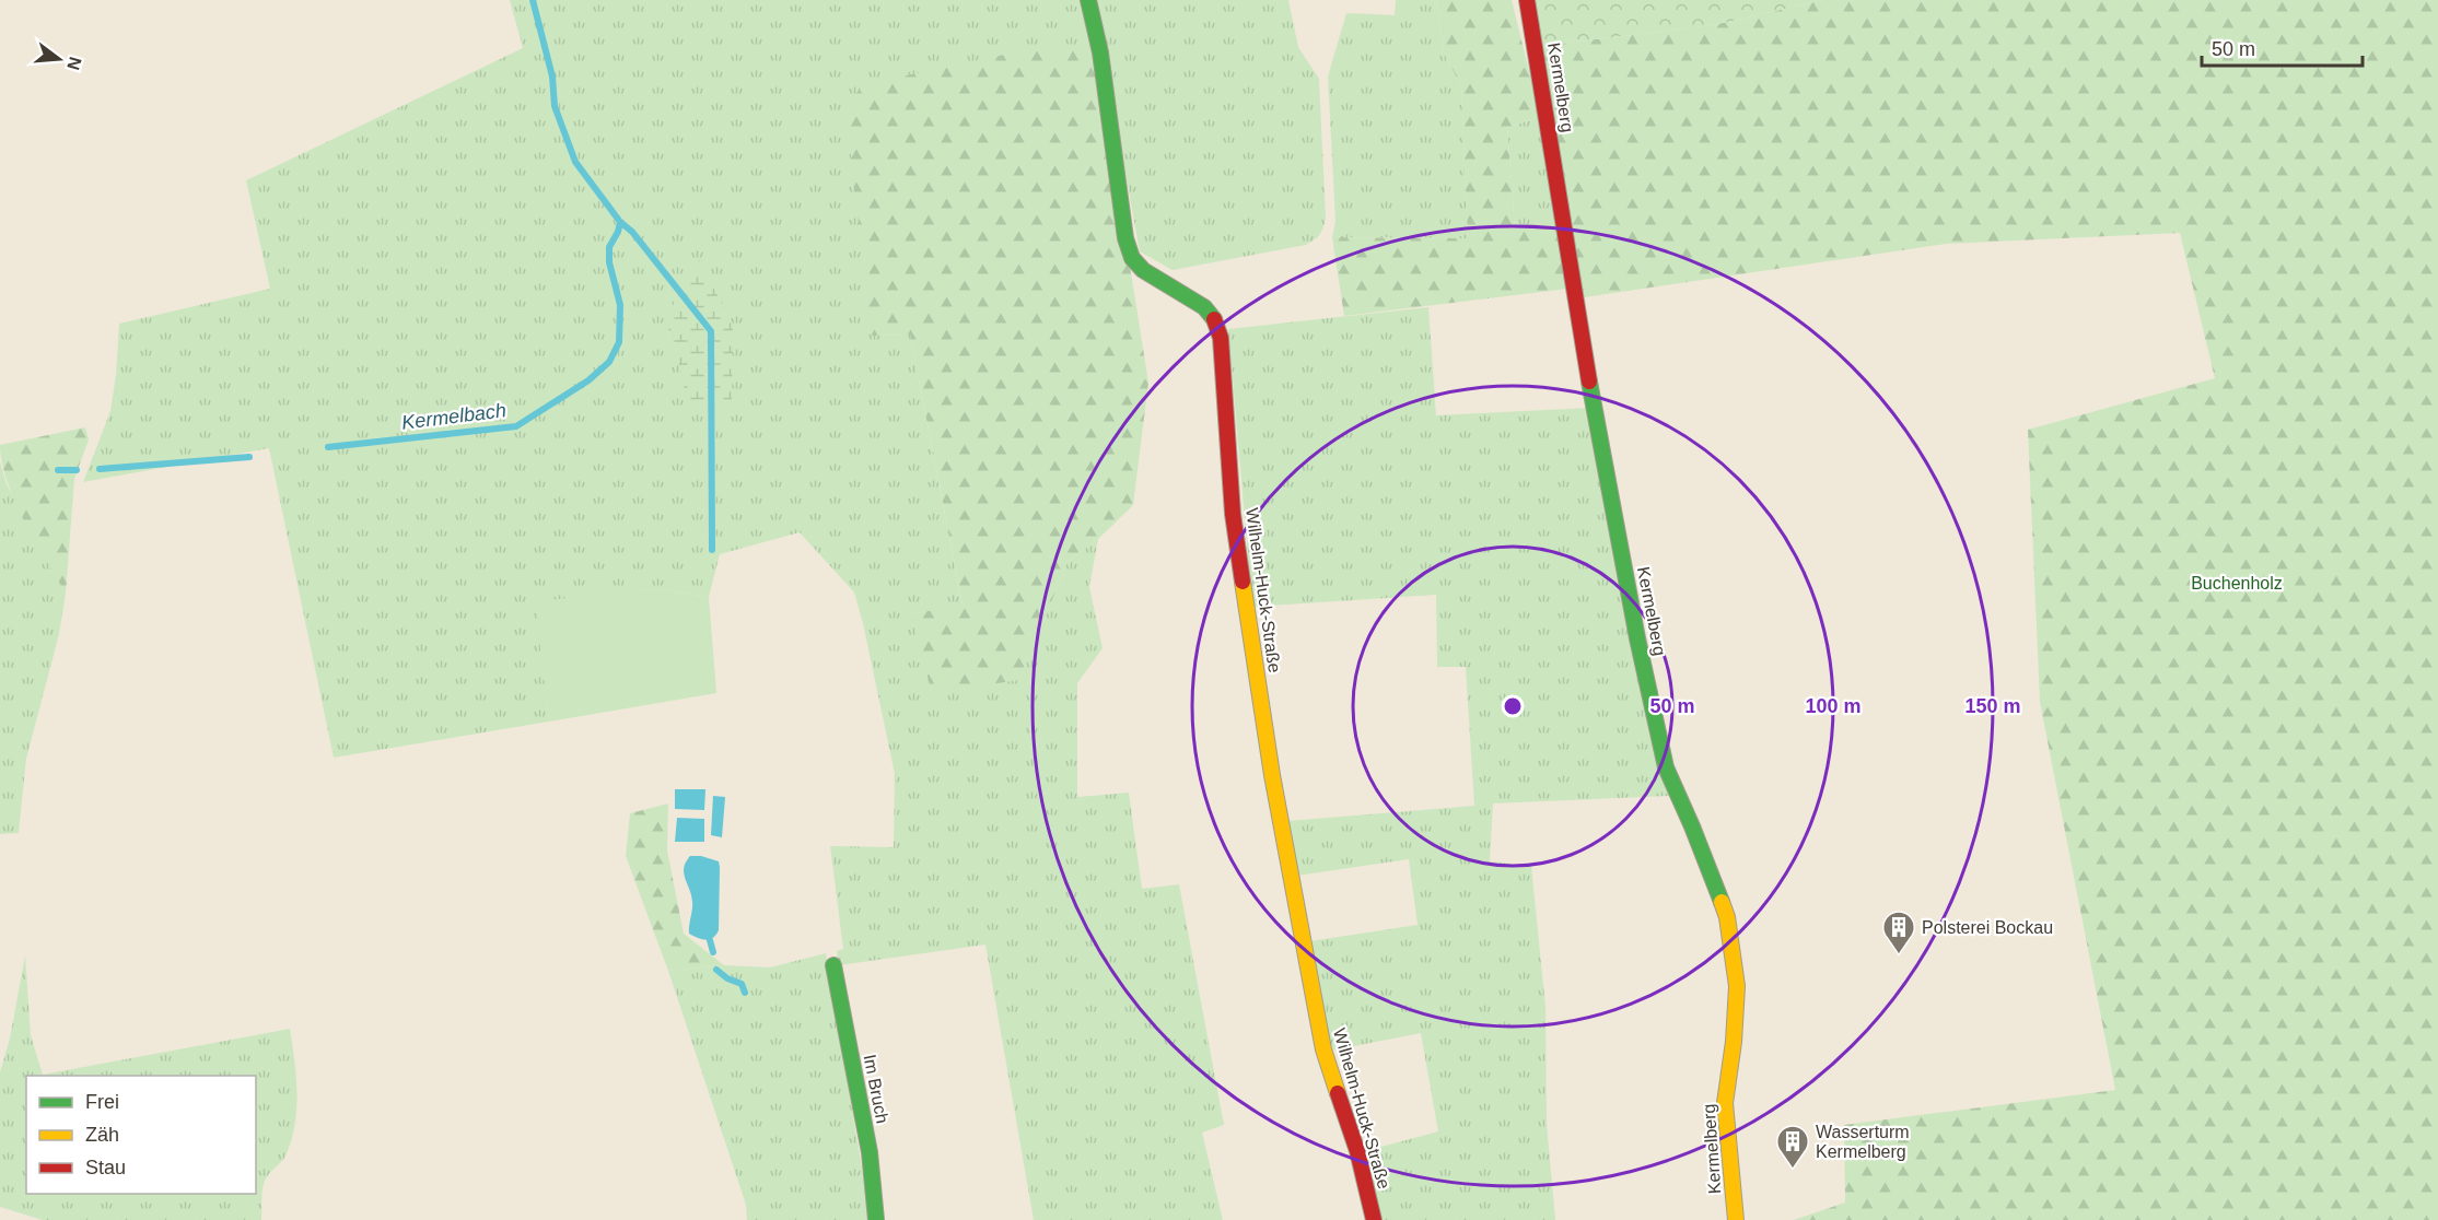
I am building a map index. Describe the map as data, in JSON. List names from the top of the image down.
{
  "streets": {
    "street": ["Kermelberg", "Wilhelm-Huck-Straße", "Im Bruch"]
  },
  "water": ["Kermelbach"],
  "parks": ["Buchenholz"],
  "places": {
    "building": ["Polsterei Bockau", "Wasserturm Kermelberg"]
  },
  "legend": ["Frei", "Zäh", "Stau"],
  "scale_bar": "50 m",
  "north": "right",
  "rings": ["50 m", "100 m", "150 m"]
}
